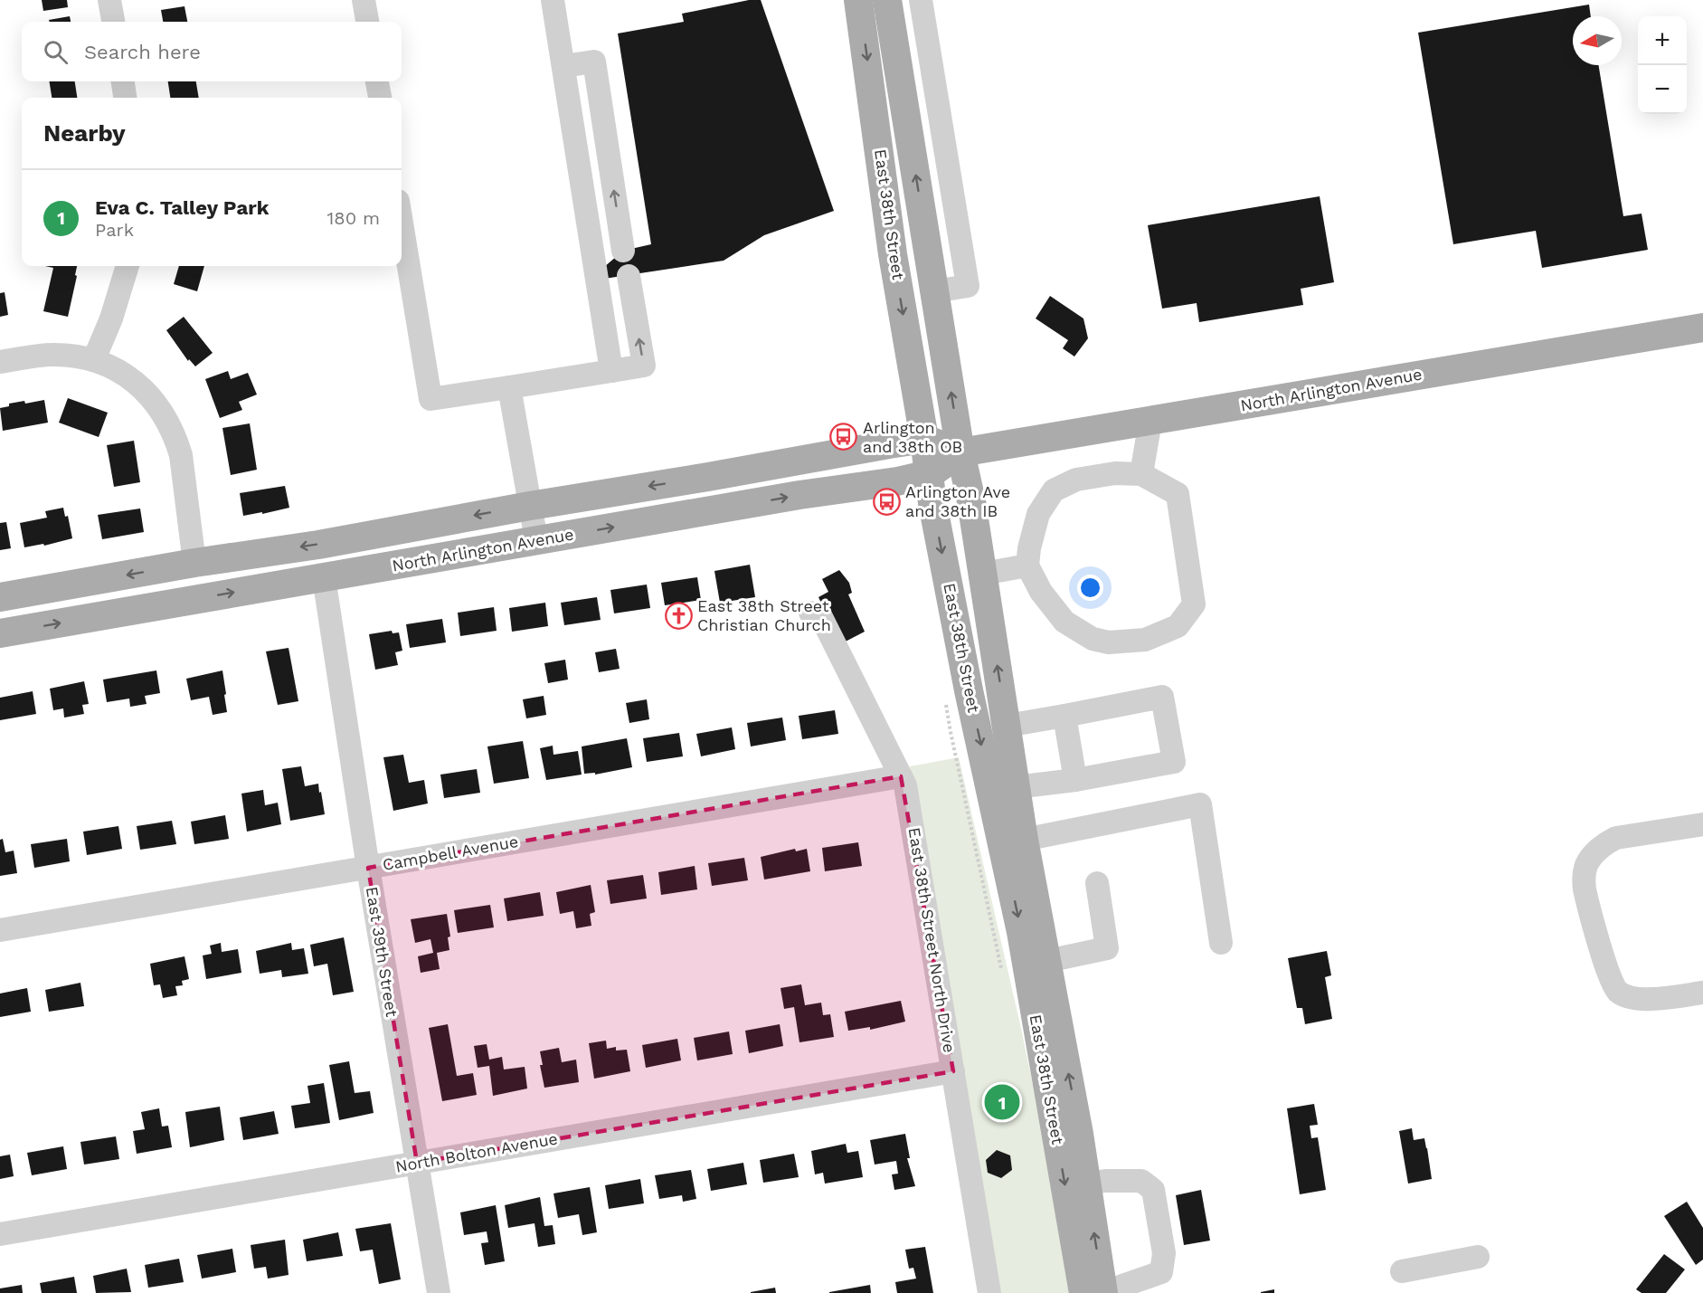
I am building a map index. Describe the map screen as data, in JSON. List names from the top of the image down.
{
  "streets": {
    "main road": ["East 38th Street", "North Arlington Avenue"],
    "street": [
      "Campbell Avenue",
      "East 38th Street North Drive",
      "East 39th Street",
      "North Bolton Avenue"
    ]
  },
  "crossings": [
    ["East 38th Street", "North Arlington Avenue"],
    ["North Arlington Avenue", "East 39th Street"],
    ["Campbell Avenue", "East 38th Street North Drive"],
    ["Campbell Avenue", "East 39th Street"],
    ["East 38th Street North Drive", "North Bolton Avenue"],
    ["East 39th Street", "North Bolton Avenue"]
  ],
  "places": {
    "bus stop": ["Arlington and 38th OB", "Arlington Ave and 38th IB"],
    "church": ["East 38th Street Christian Church"]
  },
  "north": "left",
  "page": {
    "map_buttons": ["+", "−"],
    "search": "Search here",
    "heading": "Nearby",
    "list": [
      {
        "mark": "1",
        "name": "Eva C. Talley Park",
        "note": "Park",
        "value": "180 m"
      }
    ],
    "pins": "1"
  }
}
